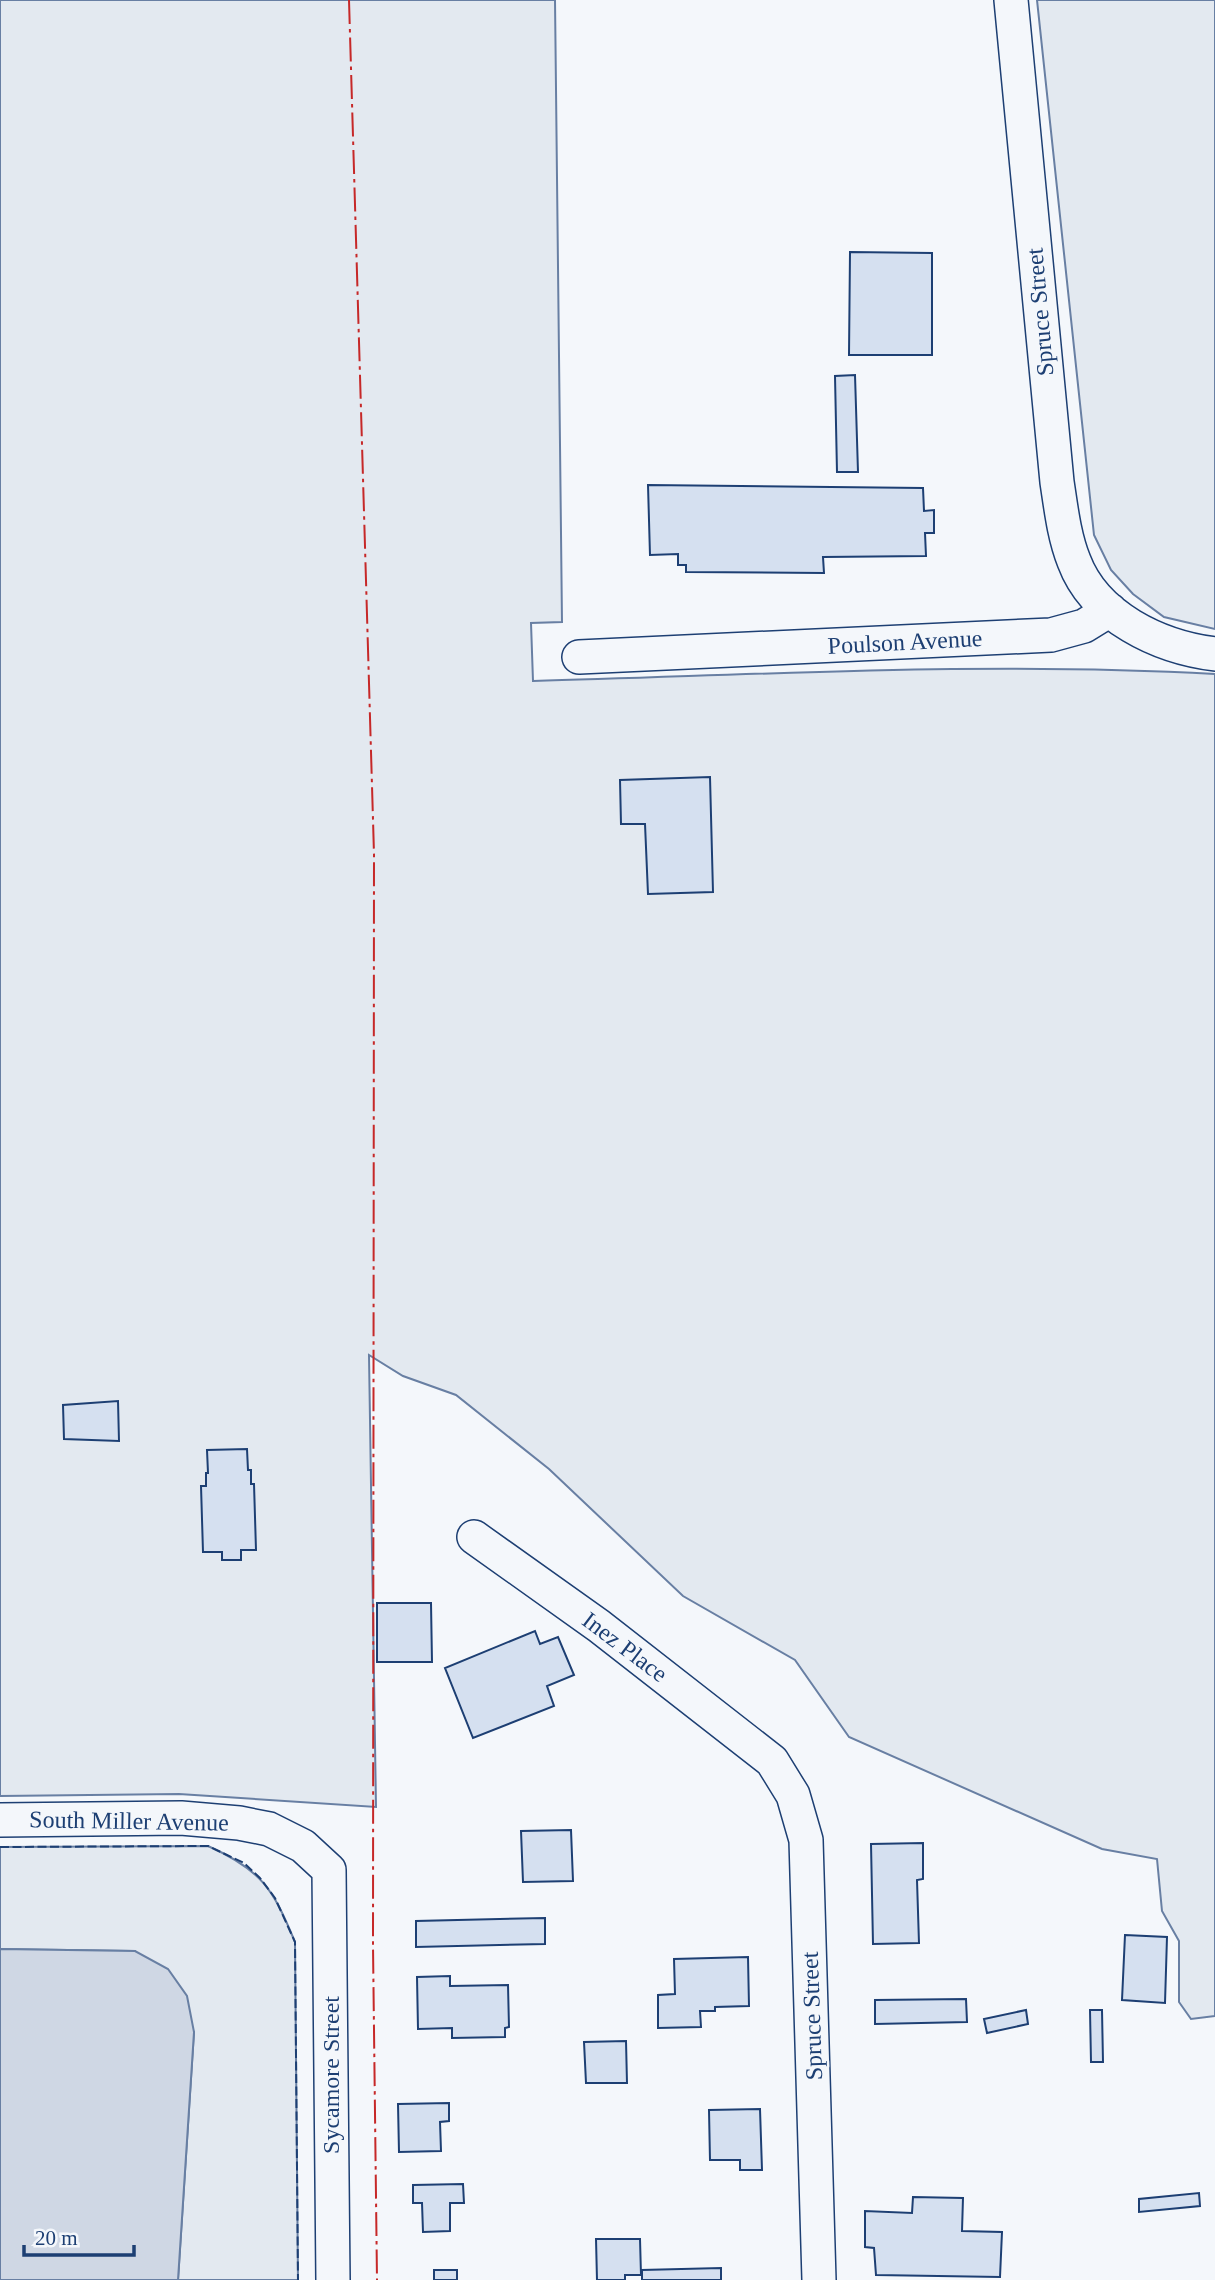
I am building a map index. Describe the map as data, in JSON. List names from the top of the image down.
{
  "streets": {
    "street": [
      "Spruce Street",
      "Poulson Avenue",
      "Inez Place",
      "South Miller Avenue",
      "Sycamore Street"
    ]
  },
  "crossings": [
    ["Spruce Street", "Poulson Avenue"],
    ["Spruce Street", "Inez Place"],
    ["South Miller Avenue", "Sycamore Street"]
  ],
  "scale_bar": "20 m"
}
